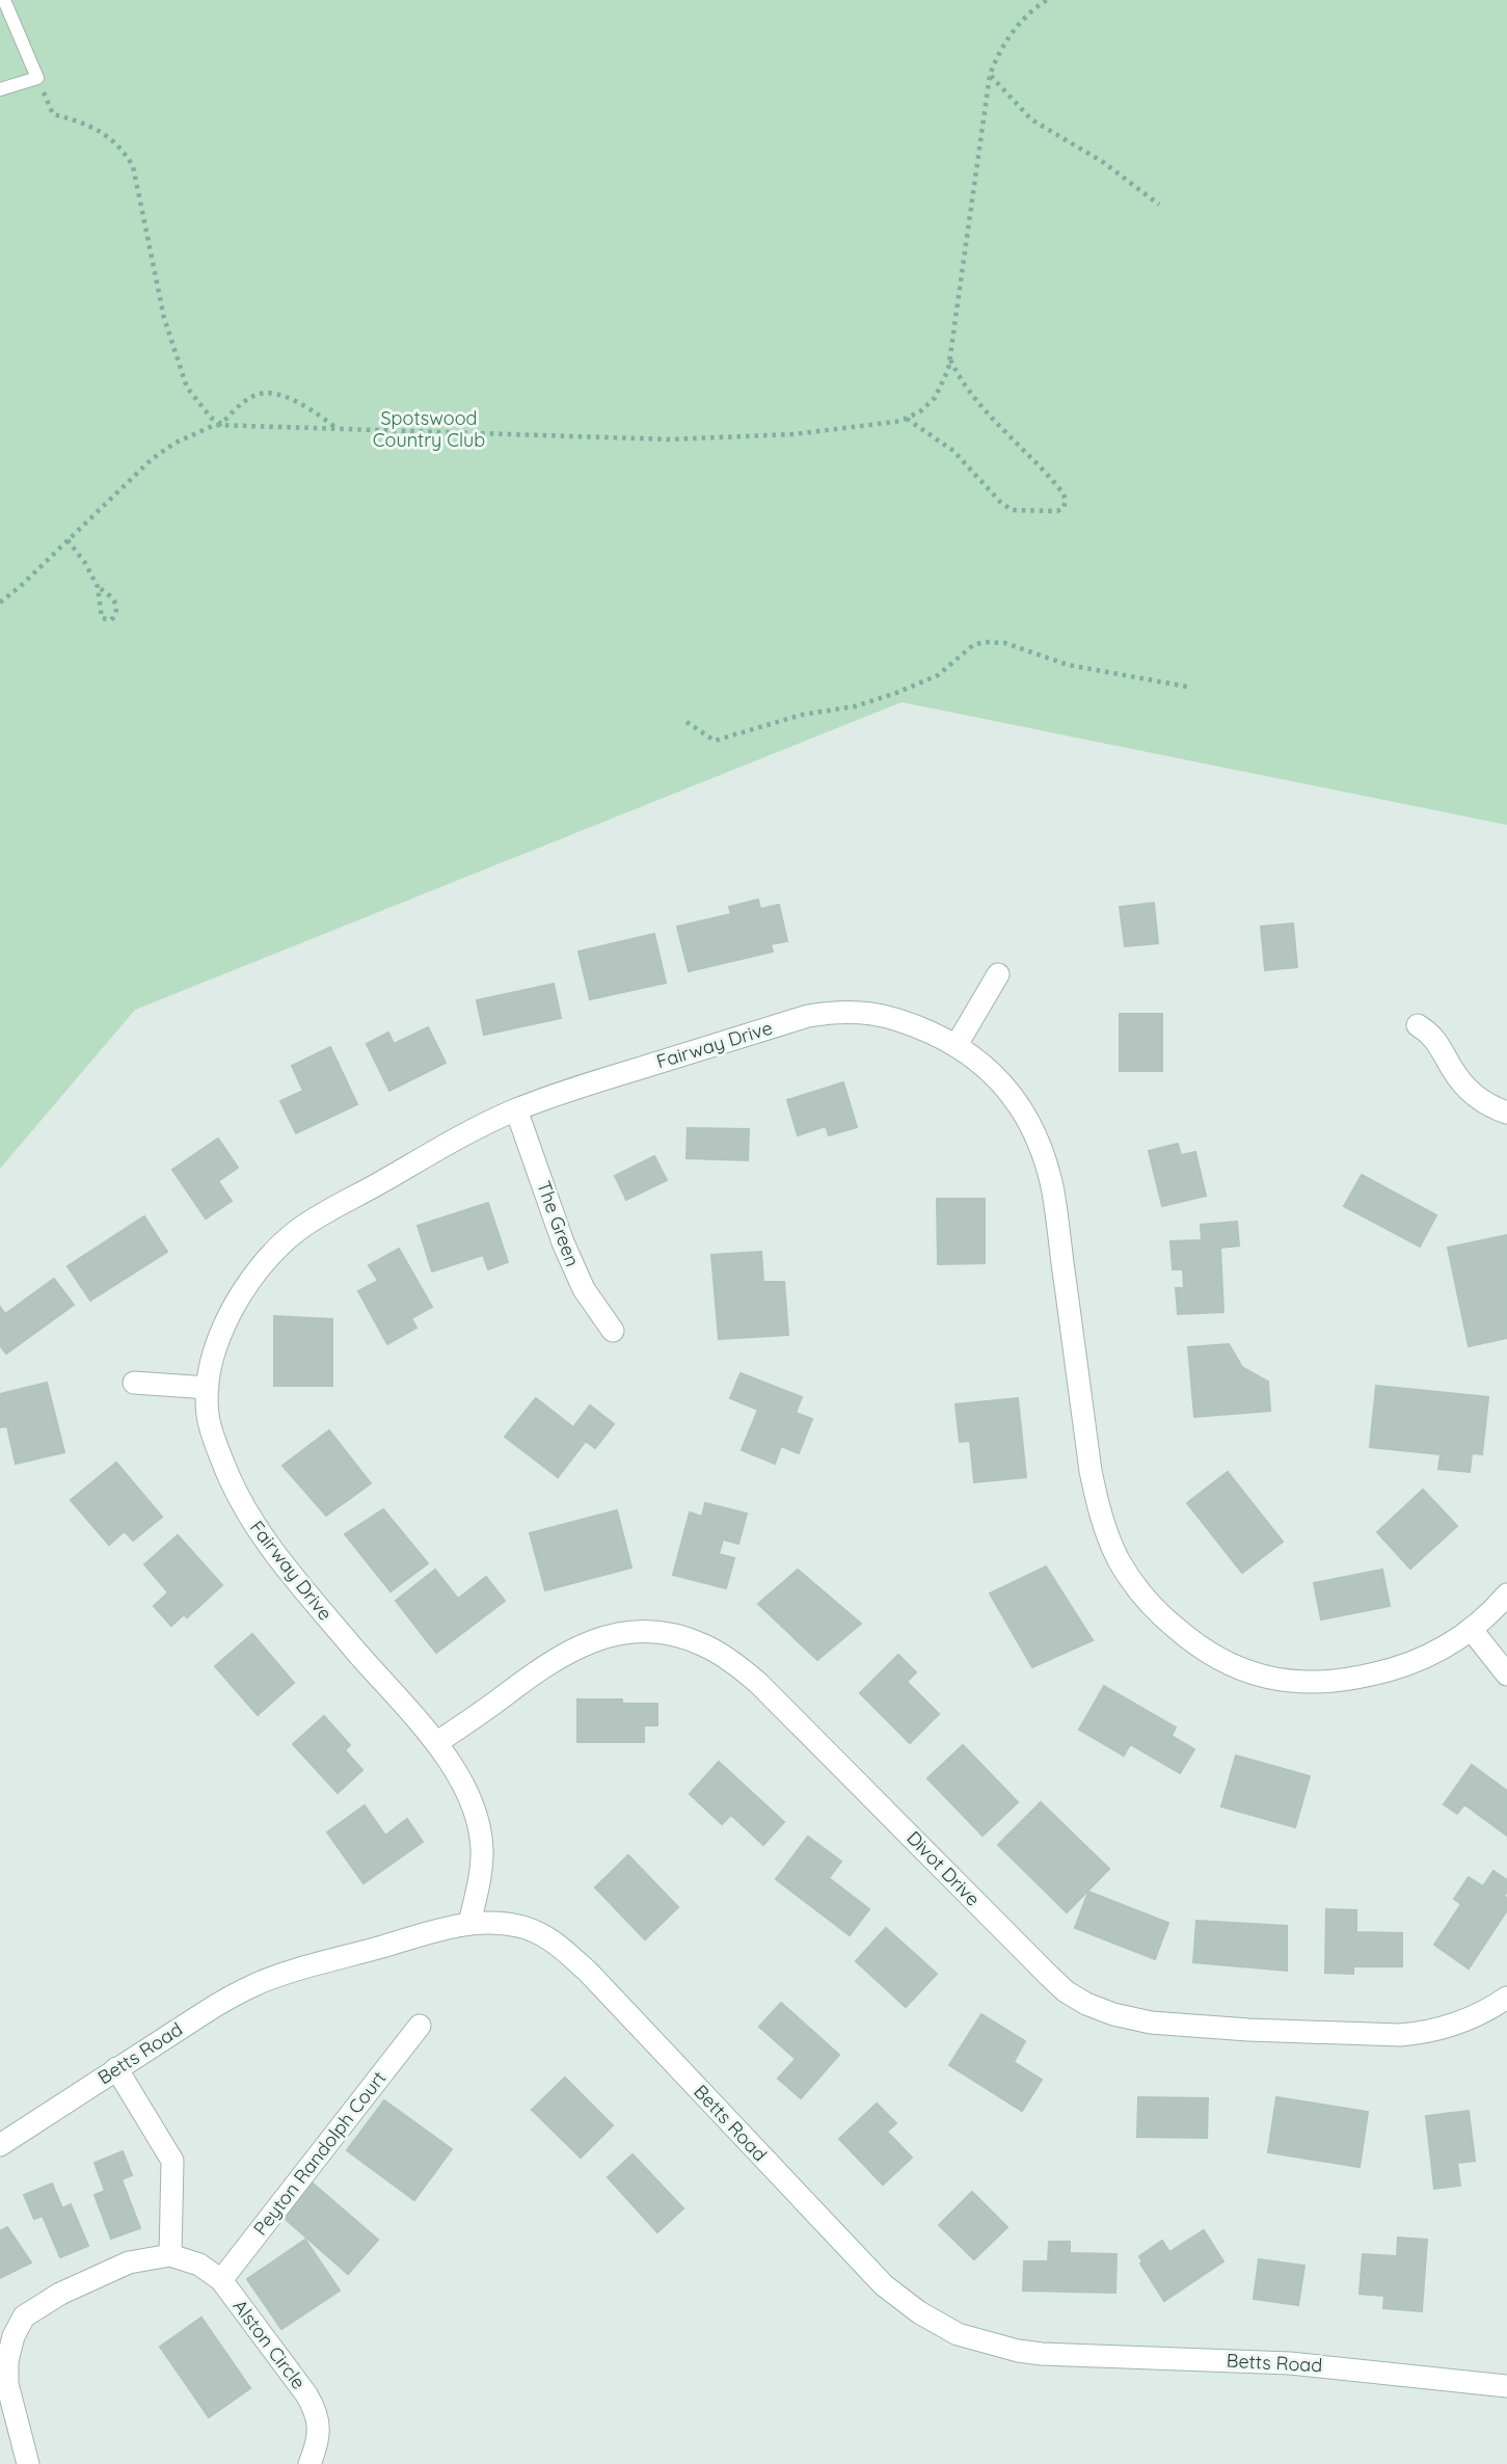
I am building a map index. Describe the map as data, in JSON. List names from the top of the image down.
{
  "streets": {
    "street": [
      "Fairway Drive",
      "The Green",
      "Divot Drive",
      "Betts Road",
      "Peyton Randolph Court",
      "Alston Circle"
    ]
  },
  "crossings": [
    ["Fairway Drive", "The Green"],
    ["Fairway Drive", "Divot Drive"],
    ["Fairway Drive", "Betts Road"],
    ["Peyton Randolph Court", "Alston Circle"]
  ],
  "parks": ["Spotswood Country Club"]
}
